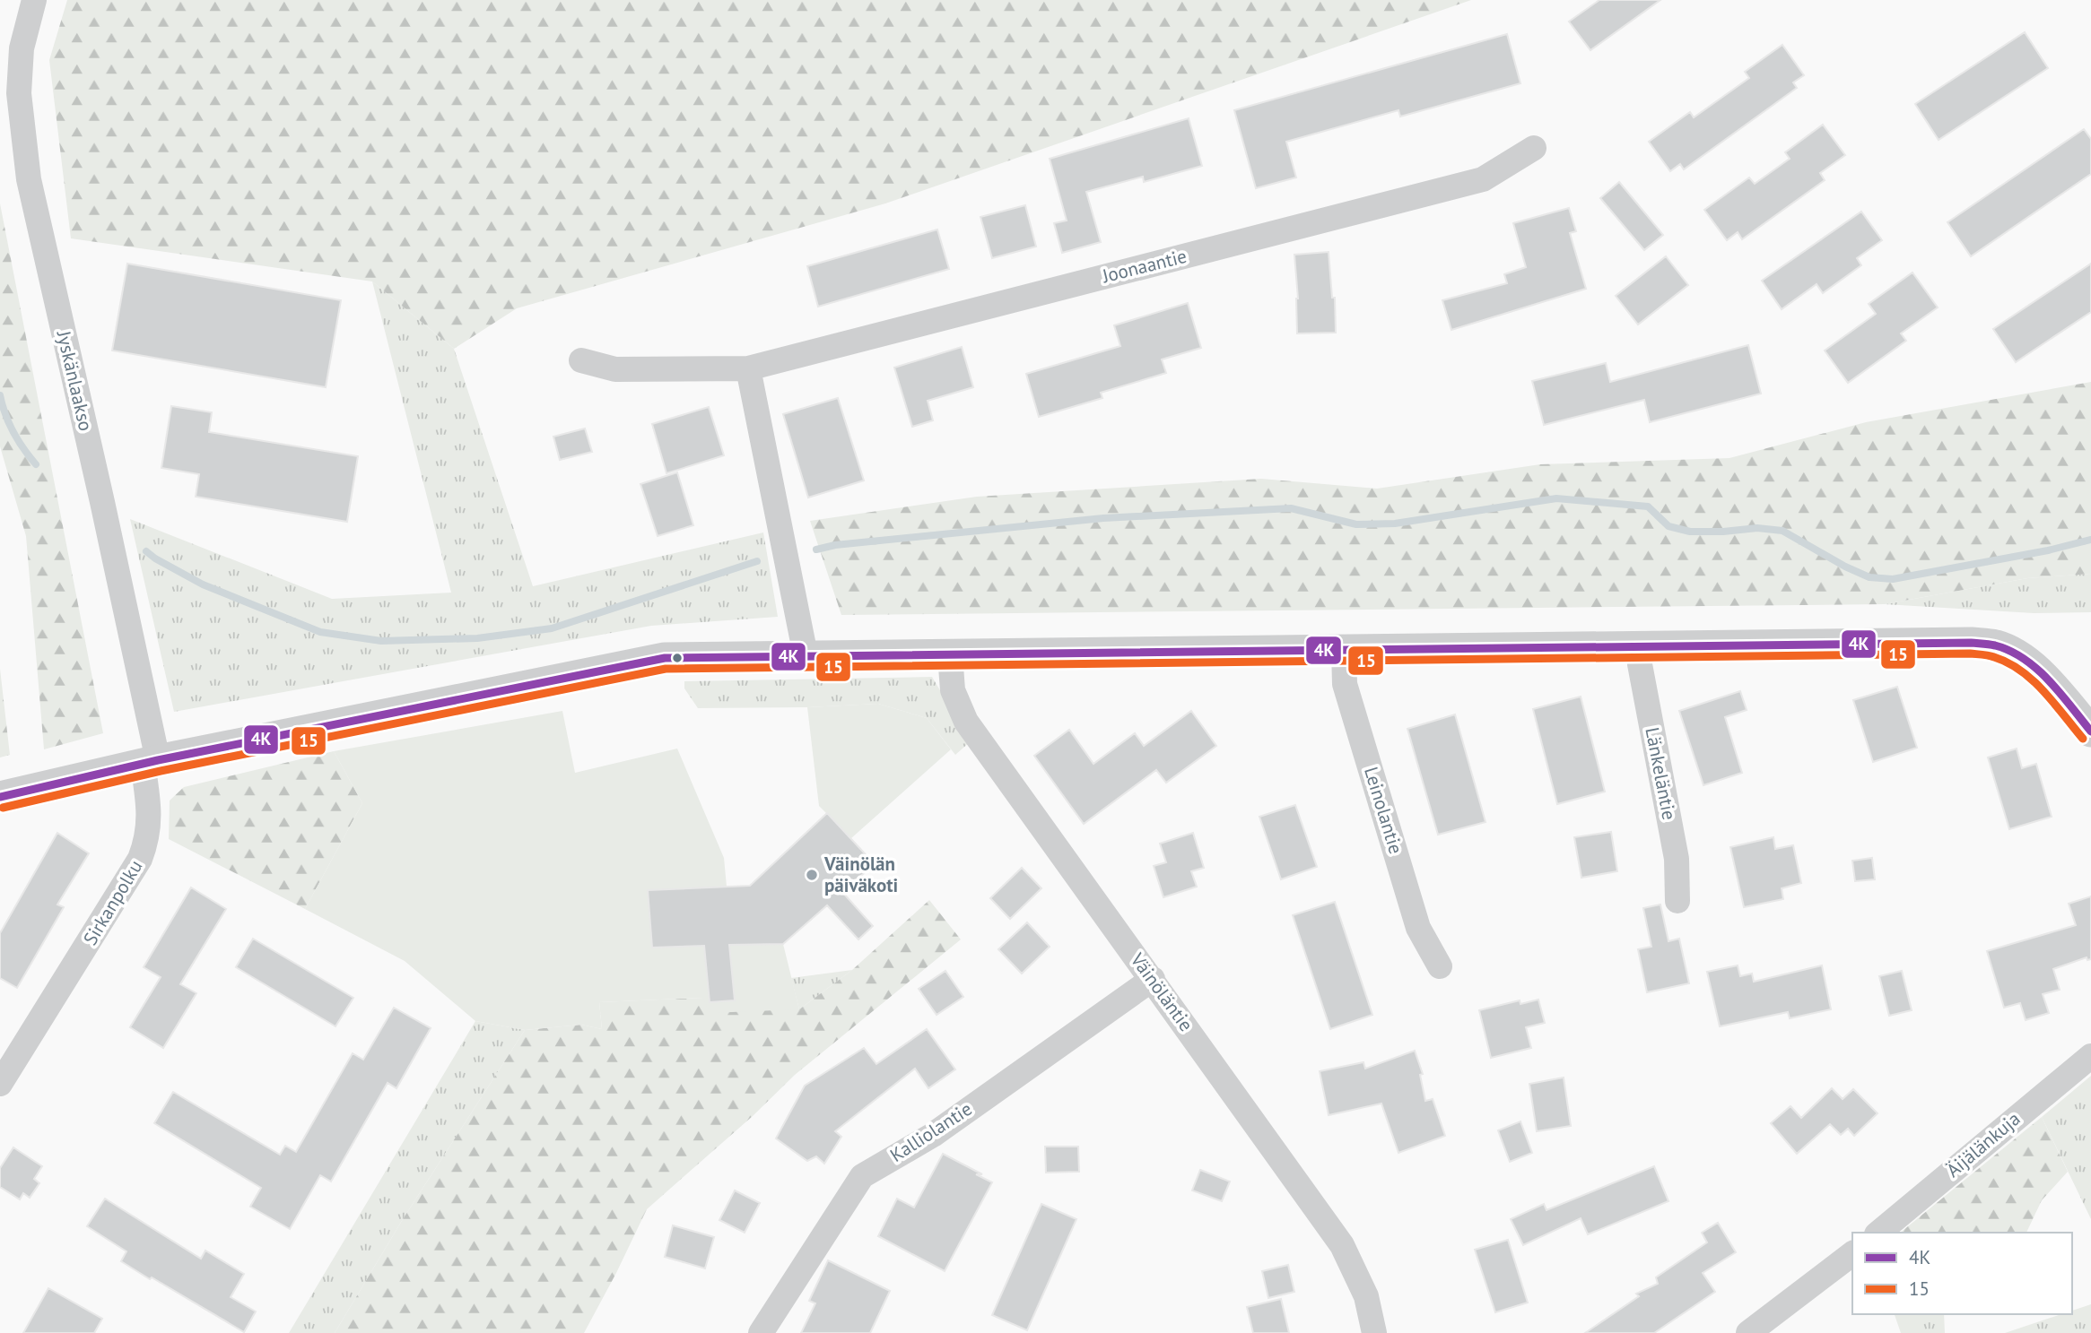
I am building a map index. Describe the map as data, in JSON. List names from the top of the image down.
{
  "streets": {
    "street": [
      "Joonaantie",
      "Jyskänlaakso",
      "Länkeläntie",
      "Leinolantie",
      "Sirkanpolku",
      "Väinöläntie",
      "Kalliolantie",
      "Äijälänkuja"
    ]
  },
  "crossings": [
    ["Jyskänlaakso", "Sirkanpolku"],
    ["Väinöläntie", "Kalliolantie"]
  ],
  "places": ["Väinölän päiväkoti"],
  "lines": ["transit line 4K", "transit line 15"],
  "legend": ["4K", "15"]
}
